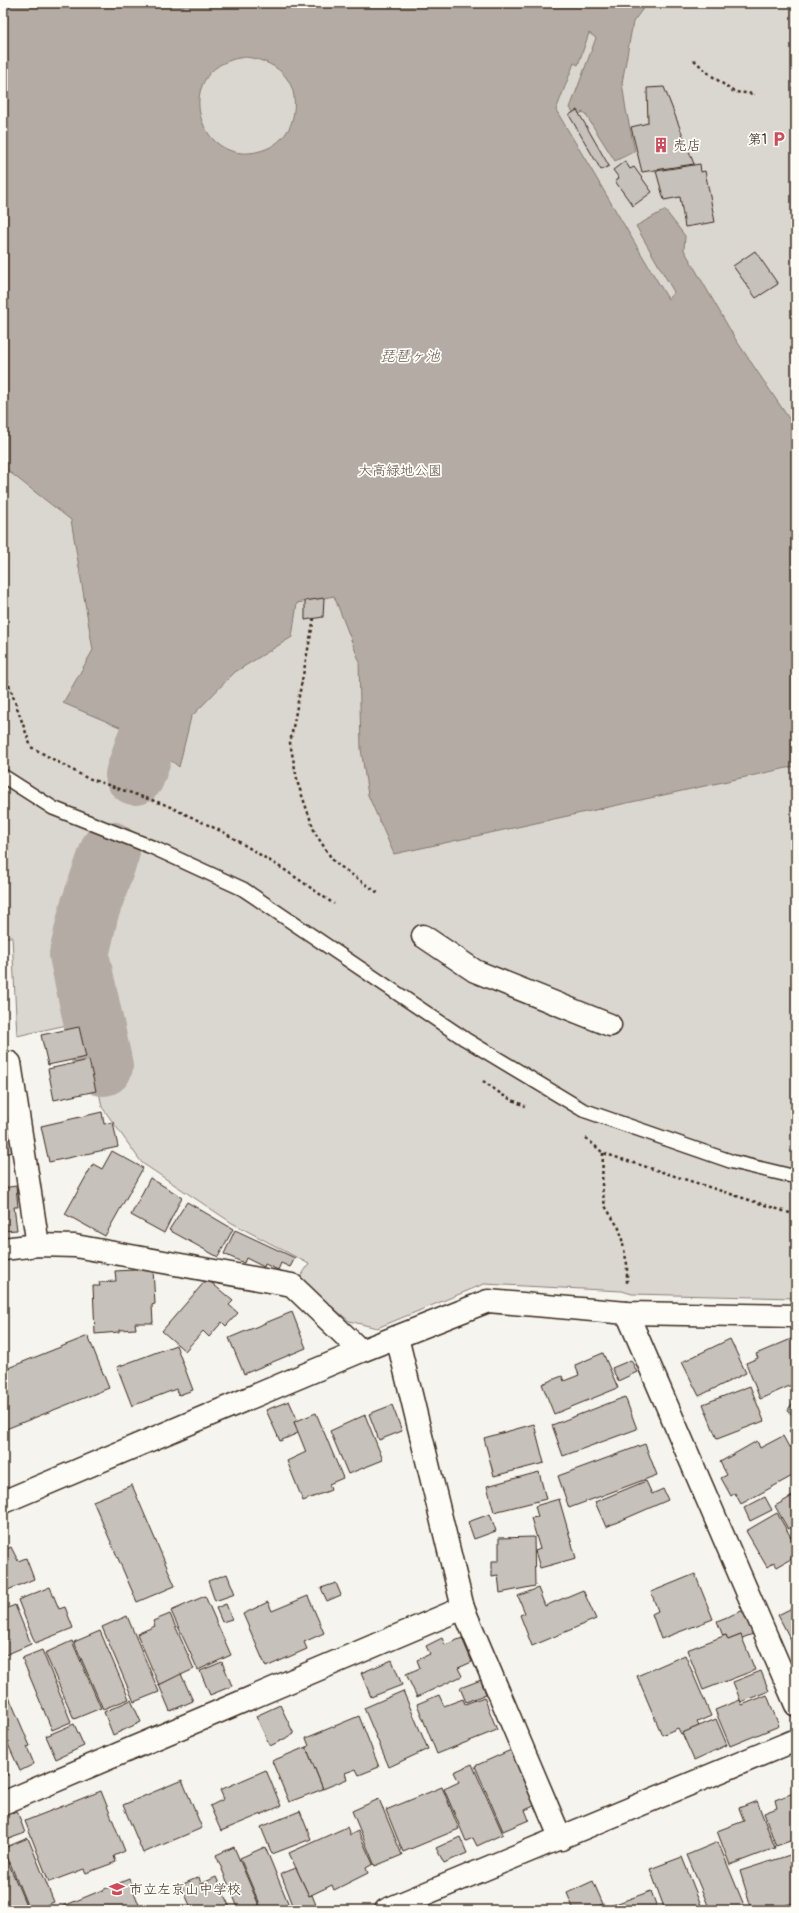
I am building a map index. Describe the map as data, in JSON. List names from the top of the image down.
{
  "water": ["琵琶ヶ池"],
  "parks": ["大高緑地公園"],
  "places": {
    "parking": ["第1"],
    "building": ["売店"],
    "school or university": ["市立左京山中学校"]
  }
}
